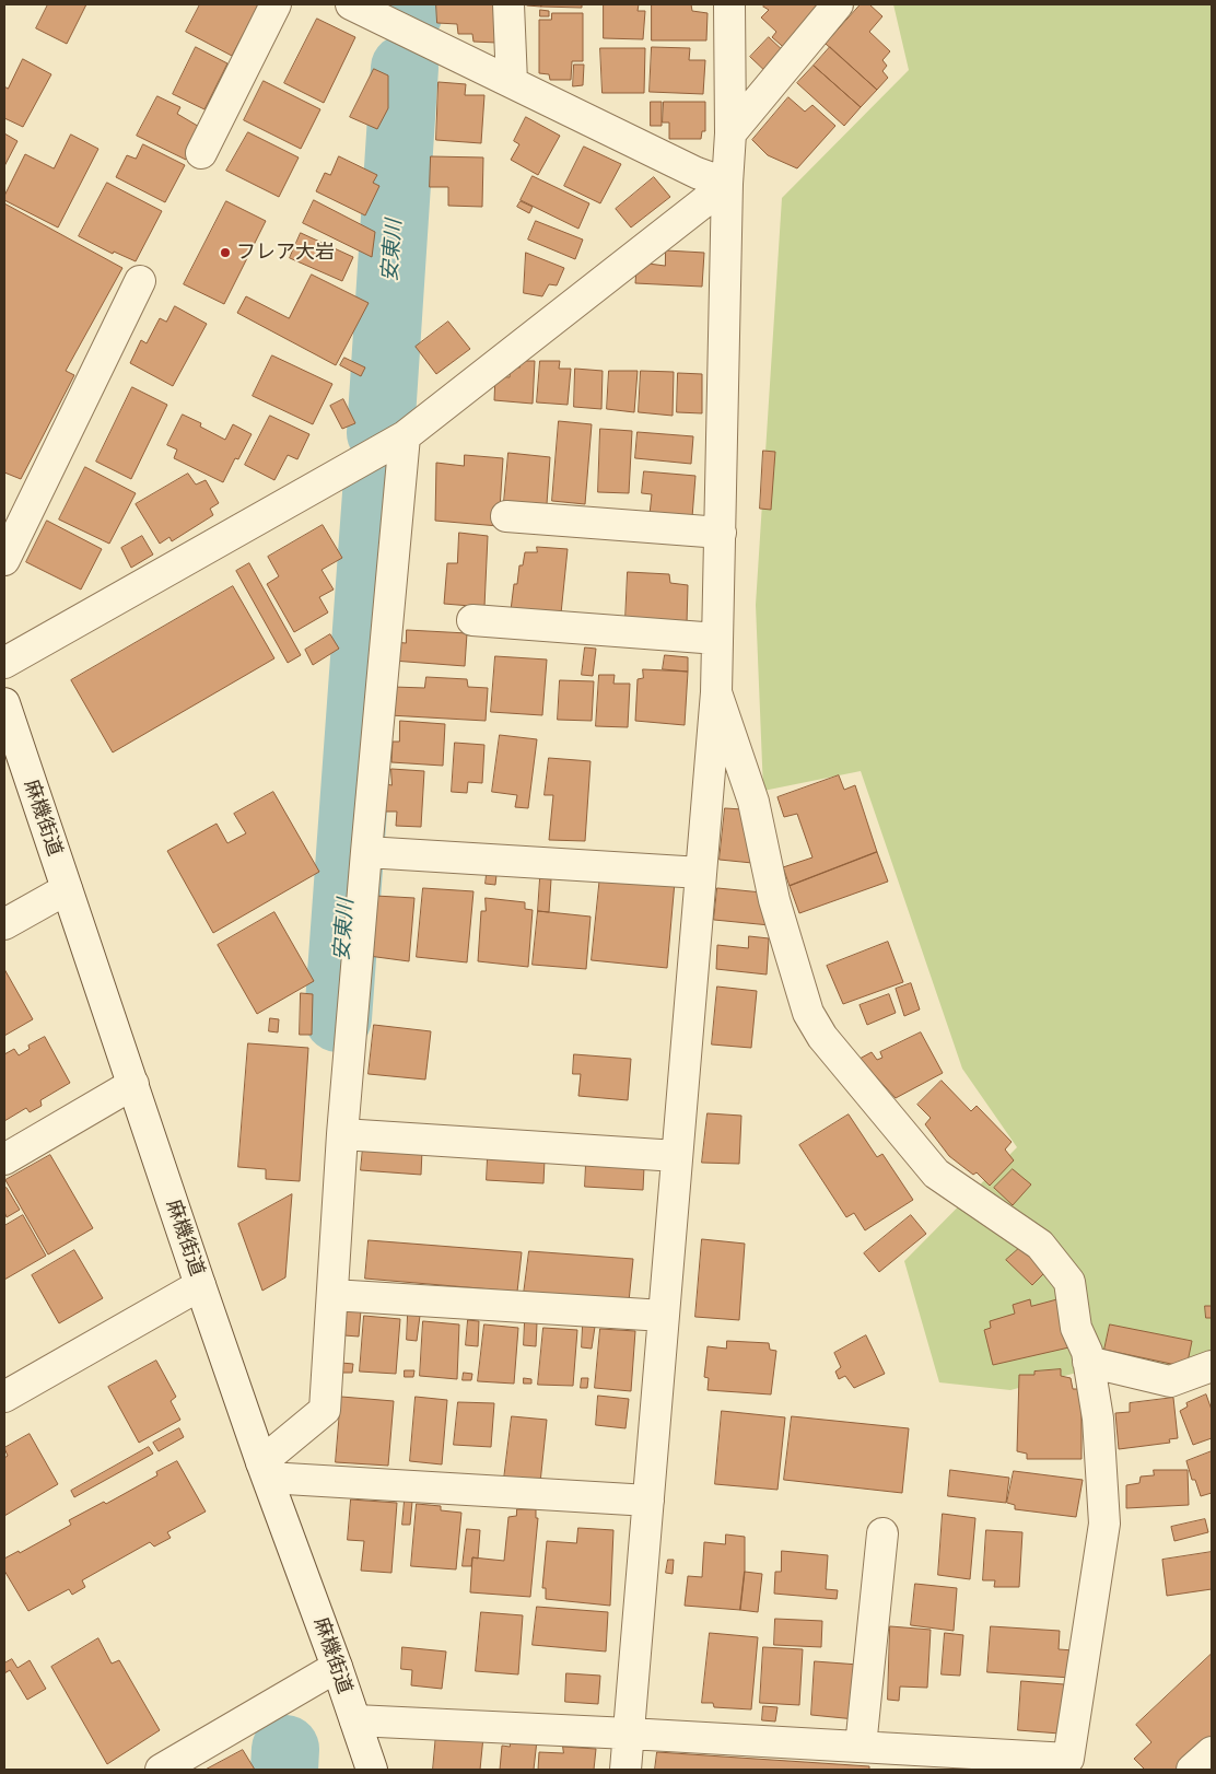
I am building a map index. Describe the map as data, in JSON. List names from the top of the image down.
{
  "streets": {
    "street": ["麻機街道"]
  },
  "water": ["安東川"],
  "places": ["フレア大岩"]
}
